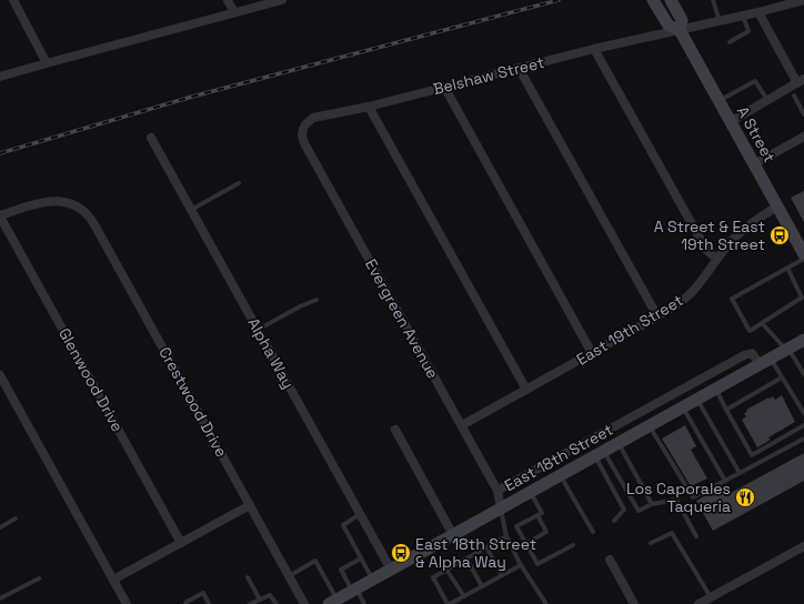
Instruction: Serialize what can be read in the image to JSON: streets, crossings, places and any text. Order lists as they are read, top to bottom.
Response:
{
  "streets": {
    "main road": ["A Street", "East 18th Street"],
    "street": [
      "Belshaw Street",
      "Evergreen Avenue",
      "East 19th Street",
      "Alpha Way",
      "Glenwood Drive",
      "Crestwood Drive"
    ]
  },
  "crossings": [
    ["Belshaw Street", "A Street"],
    ["Belshaw Street", "Evergreen Avenue"],
    ["A Street", "East 19th Street"],
    ["Evergreen Avenue", "East 19th Street"],
    ["Evergreen Avenue", "East 18th Street"],
    ["Alpha Way", "East 18th Street"],
    ["Glenwood Drive", "Crestwood Drive"]
  ],
  "places": {
    "bus stop": ["A Street & East 19th Street", "East 18th Street & Alpha Way"],
    "restaurant": ["Los Caporales Taqueria"]
  }
}
